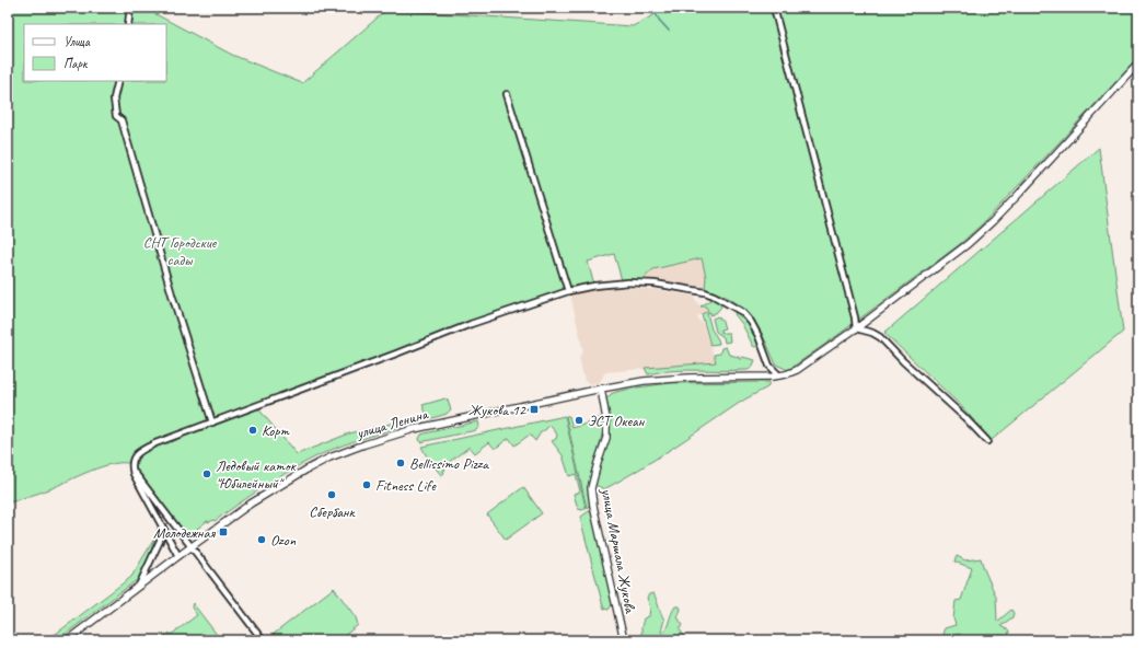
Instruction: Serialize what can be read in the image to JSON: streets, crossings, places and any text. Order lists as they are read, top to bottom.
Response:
{
  "streets": {
    "main road": ["улица Ленина", "улица Маршала Жукова"]
  },
  "crossings": [
    ["улица Ленина", "улица Маршала Жукова"]
  ],
  "parks": ["СНТ Городские сады"],
  "places": {
    "transit": ["Жукова 12", "Молодежная"],
    "other": [
      "ЭСТ Океан",
      "Корт",
      "Bellissimo Pizza",
      "Ледовый каток \"Юбилейный\"",
      "Fitness Life",
      "Сбербанк",
      "Ozon"
    ]
  },
  "legend": ["Улица", "Парк"]
}
